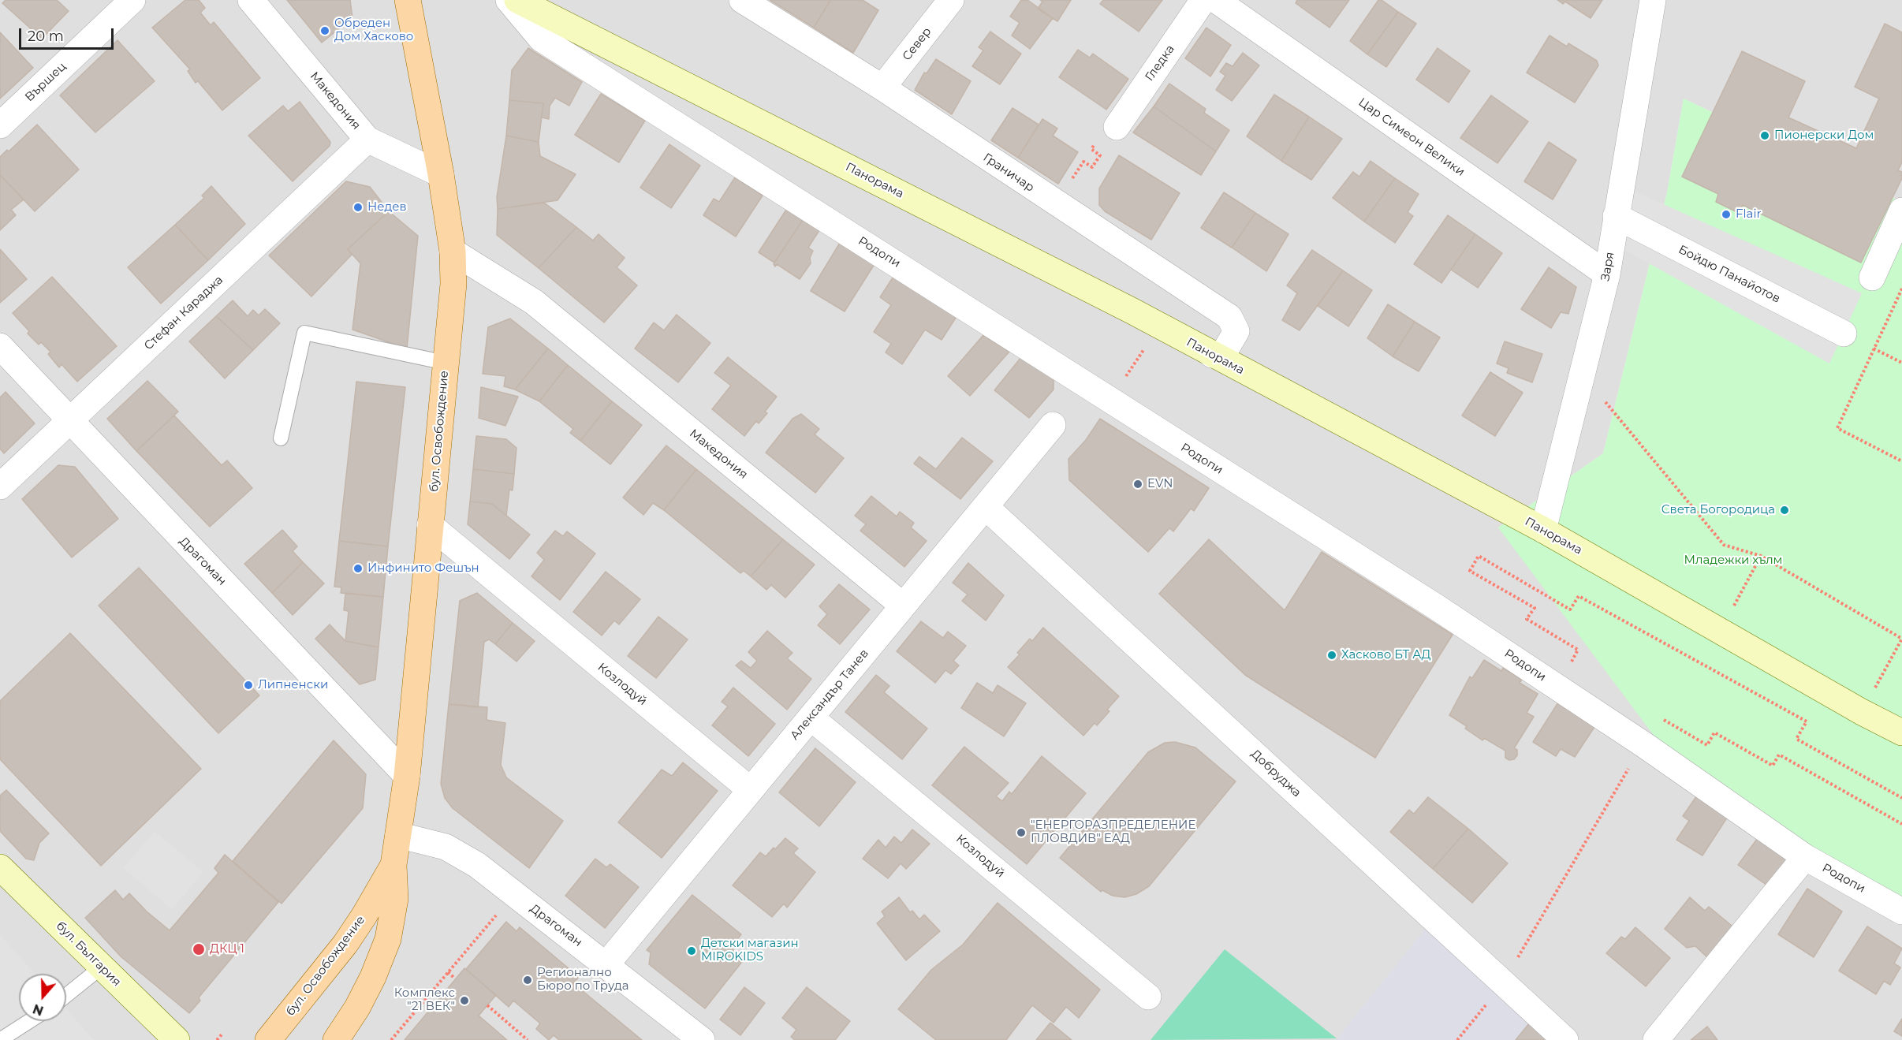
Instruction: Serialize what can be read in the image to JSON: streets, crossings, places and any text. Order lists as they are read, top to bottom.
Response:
{
  "streets": {
    "main road": ["бул. Освобождение"],
    "street": [
      "Север",
      "Гледка",
      "Вършец",
      "Македония",
      "Цар Симеон Велики",
      "Граничар",
      "Панорама",
      "Родопи",
      "Заря",
      "Бойдю Панайотов",
      "Стефан Караджа",
      "Драгоман",
      "Козлодуй",
      "Александър Танев",
      "Добруджа",
      "бул. България"
    ]
  },
  "crossings": [
    ["Север", "Граничар"],
    ["Македония", "Стефан Караджа"],
    ["Македония", "бул. Освобождение"],
    ["Македония", "Александър Танев"],
    ["Цар Симеон Велики", "Заря"],
    ["Граничар", "Панорама"],
    ["Панорама", "Заря"],
    ["Заря", "Бойдю Панайотов"],
    ["Стефан Караджа", "Драгоман"],
    ["бул. Освобождение", "Драгоман"],
    ["бул. Освобождение", "Козлодуй"],
    ["Драгоман", "Александър Танев"],
    ["Козлодуй", "Александър Танев"],
    ["Александър Танев", "Добруджа"]
  ],
  "parks": ["Младежки хълм"],
  "places": [
    "Обреден Дом Хасково",
    "Пионерски Дом",
    "Недев",
    "Flair",
    "EVN",
    "Света Богородица",
    "Инфинито Фешън",
    "Хасково БТ АД",
    "Липненски",
    "\"ЕНЕРГОРАЗПРЕДЕЛЕНИЕ ПЛОВДИВ\" ЕАД",
    "ДКЦ 1",
    "Детски магазин MIROKIDS",
    "Регионално Бюро по Труда",
    "Комплекс \"21 ВЕК\""
  ],
  "scale_bar": "20 m",
  "north": "bottom"
}
